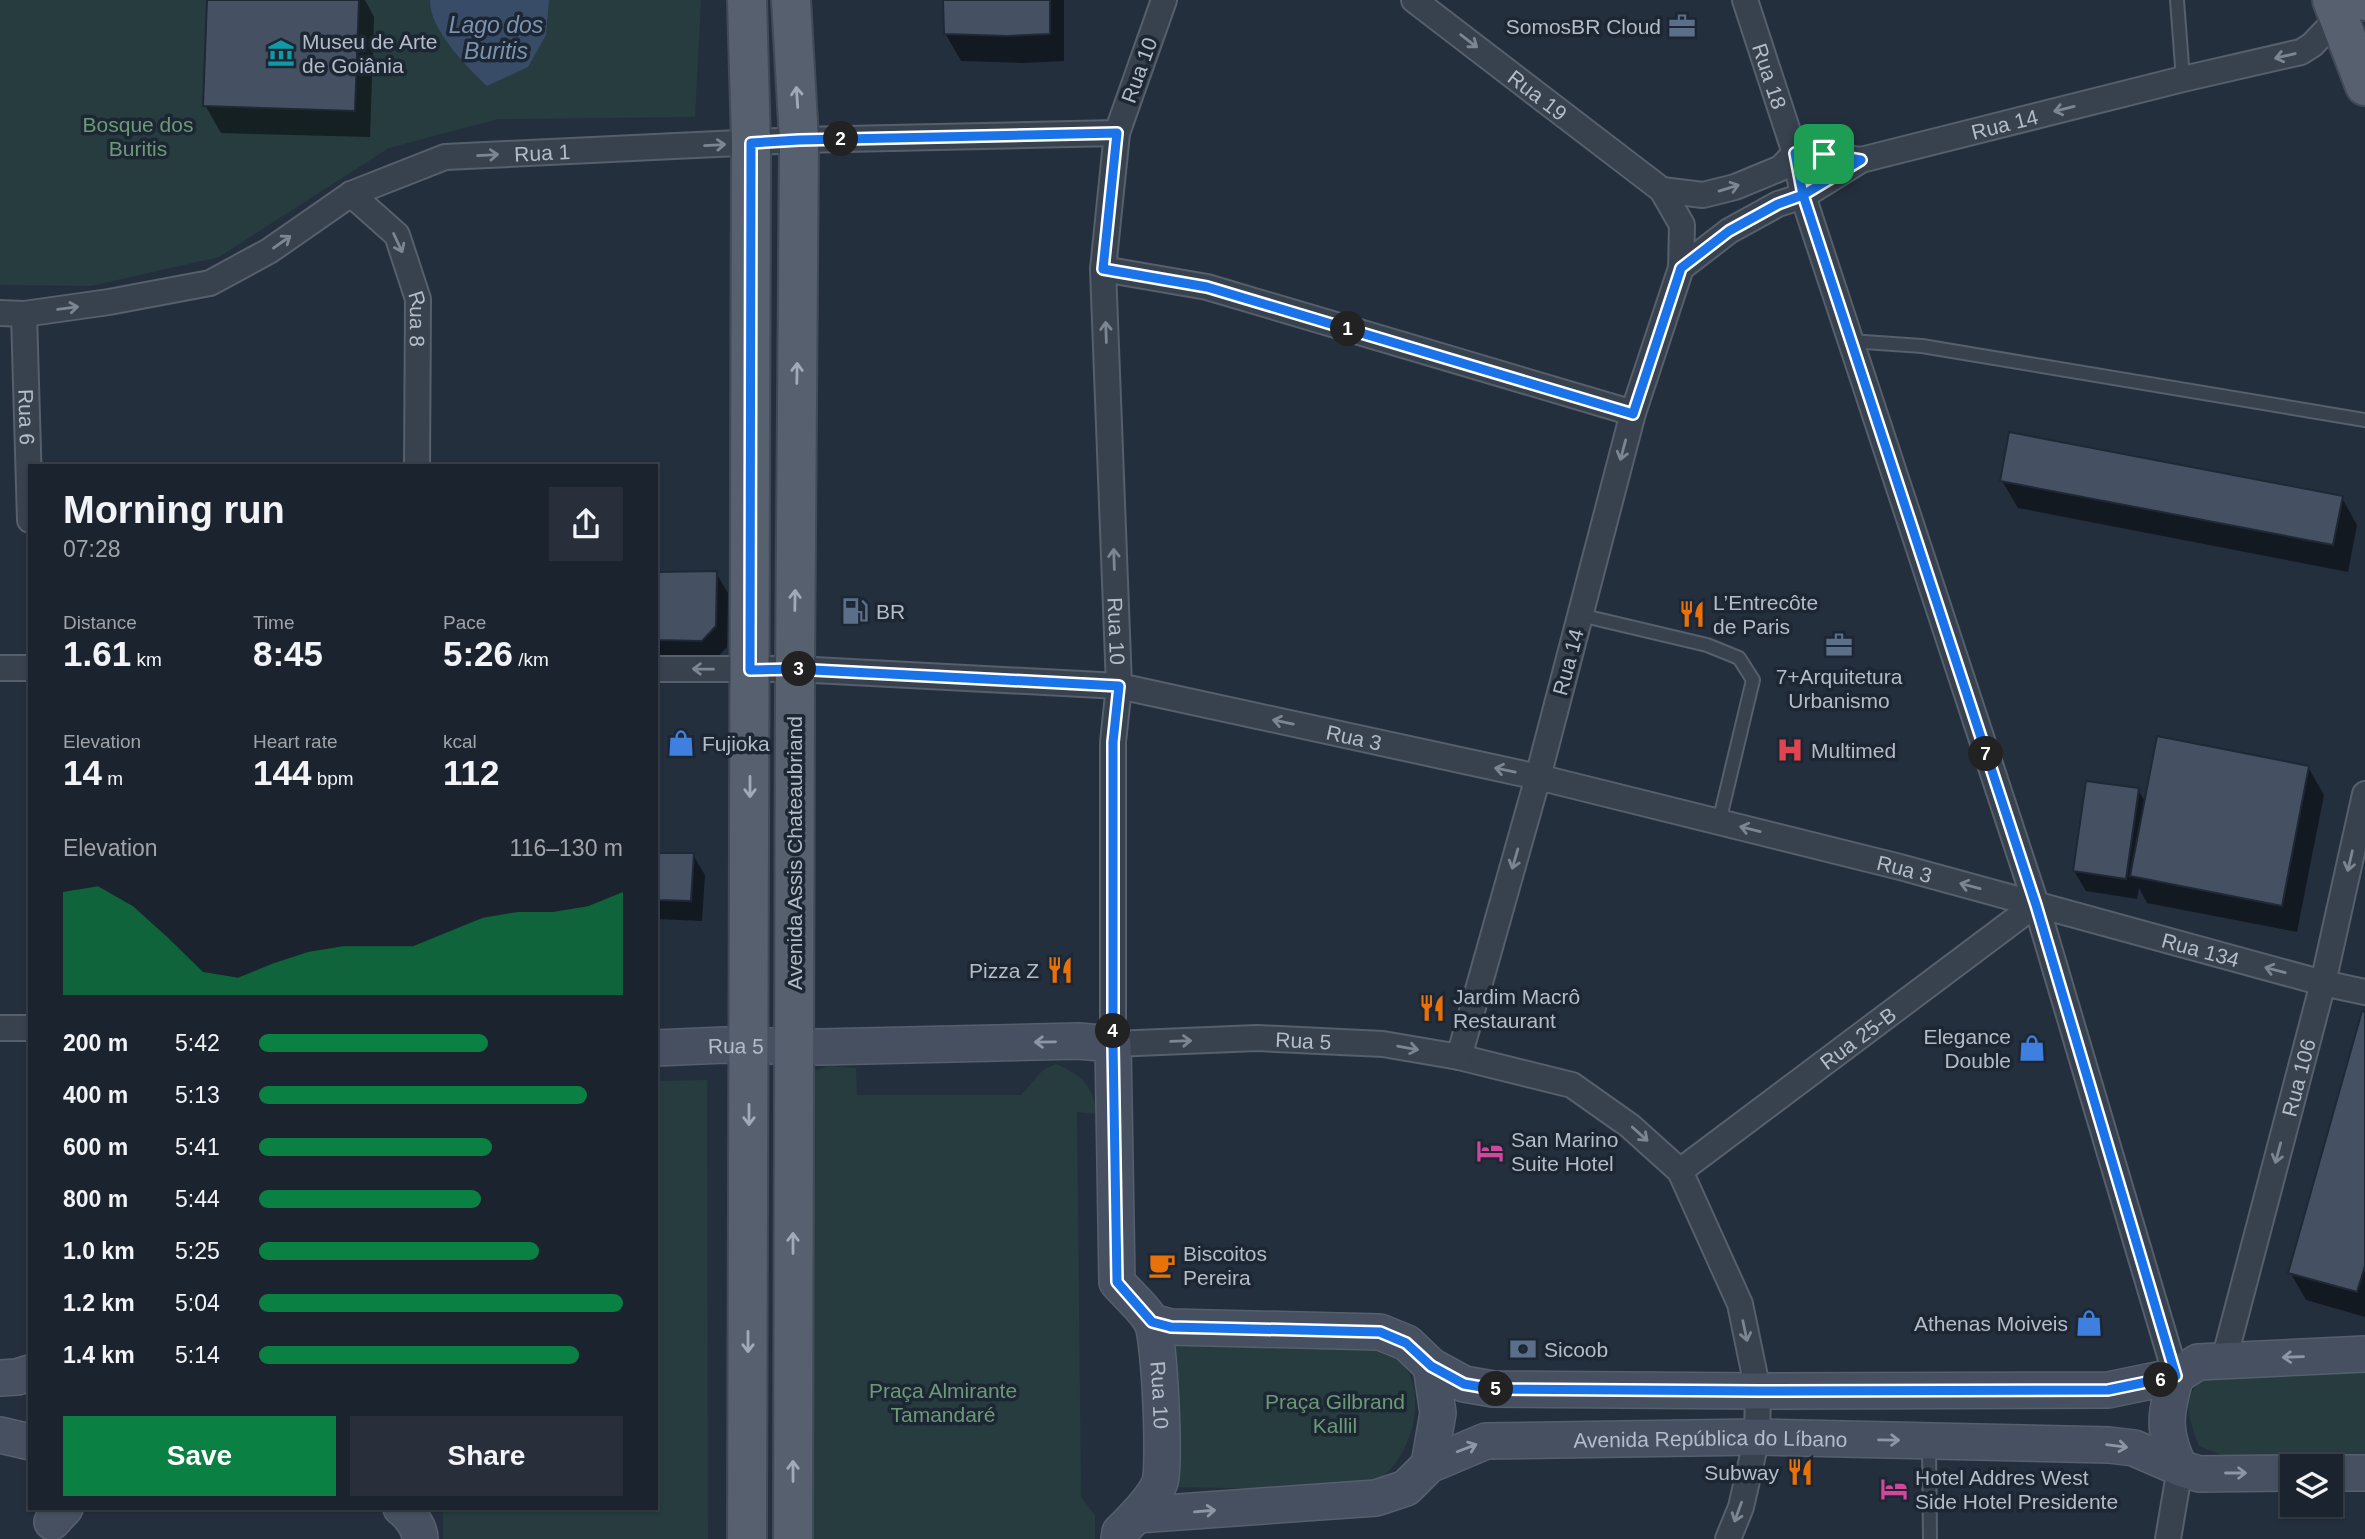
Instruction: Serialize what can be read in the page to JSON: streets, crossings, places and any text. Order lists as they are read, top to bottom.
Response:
{
  "streets": {
    "main road": [
      "Rua 10",
      "Avenida Assis Chateaubriand",
      "Rua 5",
      "Avenida República do Líbano"
    ],
    "street": [
      "Rua 18",
      "Rua 19",
      "Rua 14",
      "Rua 1",
      "Rua 8",
      "Rua 6",
      "Rua 3",
      "Rua 134",
      "Rua 25-B",
      "Rua 106"
    ]
  },
  "crossings": [
    ["Rua 10", "Rua 1"],
    ["Rua 10", "Rua 3"],
    ["Rua 10", "Rua 5"],
    ["Rua 10", "Avenida República do Líbano"],
    ["Rua 18", "Rua 14"],
    ["Rua 18", "Rua 3"],
    ["Rua 18", "Rua 134"],
    ["Rua 18", "Rua 25-B"],
    ["Rua 19", "Rua 14"],
    ["Rua 14", "Rua 3"],
    ["Rua 14", "Rua 5"],
    ["Rua 1", "Rua 8"],
    ["Rua 1", "Rua 6"],
    ["Rua 1", "Avenida Assis Chateaubriand"],
    ["Rua 3", "Avenida Assis Chateaubriand"],
    ["Rua 3", "Rua 134"],
    ["Rua 3", "Rua 25-B"],
    ["Avenida Assis Chateaubriand", "Rua 5"],
    ["Rua 134", "Rua 25-B"],
    ["Rua 134", "Rua 106"],
    ["Rua 25-B", "Rua 5"],
    ["Rua 5", "Avenida República do Líbano"]
  ],
  "one_way": [
    "Rua 19",
    "Rua 14",
    "Rua 1",
    "Rua 8",
    "Rua 3",
    "Rua 134",
    "Rua 106"
  ],
  "water": ["Lago dos Buritis"],
  "parks": ["Bosque dos Buritis", "Praça Almirante Tamandaré", "Praça Gilbrand Kallil"],
  "places": {
    "office": ["SomosBR Cloud", "7+Arquitetura Urbanismo"],
    "museum": ["Museu de Arte de Goiânia"],
    "fuel station": ["BR"],
    "restaurant": [
      "L’Entrecôte de Paris",
      "Pizza Z",
      "Jardim Macrô Restaurant",
      "Subway"
    ],
    "shop": ["Fujioka", "Elegance Double", "Athenas Moiveis"],
    "hospital": ["Multimed"],
    "hotel": ["San Marino Suite Hotel", "Hotel Addres West Side Hotel Presidente"],
    "cafe": ["Biscoitos Pereira"],
    "bank": ["Sicoob"]
  },
  "page": {
    "pins": [
      "2",
      "1",
      "3",
      "7",
      "4",
      "6",
      "5"
    ],
    "heading": ["Morning run", "07:28"],
    "stats": [
      ["Distance", "1.61 km"],
      ["Time", "8:45"],
      ["Pace", "5:26 /km"],
      ["Elevation", "14 m"],
      ["Heart rate", "144 bpm"],
      ["kcal", "112"]
    ],
    "chart": ["Elevation", "116–130 m"],
    "list": [
      {
        "name": "200 m",
        "note": "5:42"
      },
      {
        "name": "400 m",
        "note": "5:13"
      },
      {
        "name": "600 m",
        "note": "5:41"
      },
      {
        "name": "800 m",
        "note": "5:44"
      },
      {
        "name": "1.0 km",
        "note": "5:25"
      },
      {
        "name": "1.2 km",
        "note": "5:04"
      },
      {
        "name": "1.4 km",
        "note": "5:14"
      }
    ],
    "buttons": ["Save", "Share"]
  }
}
